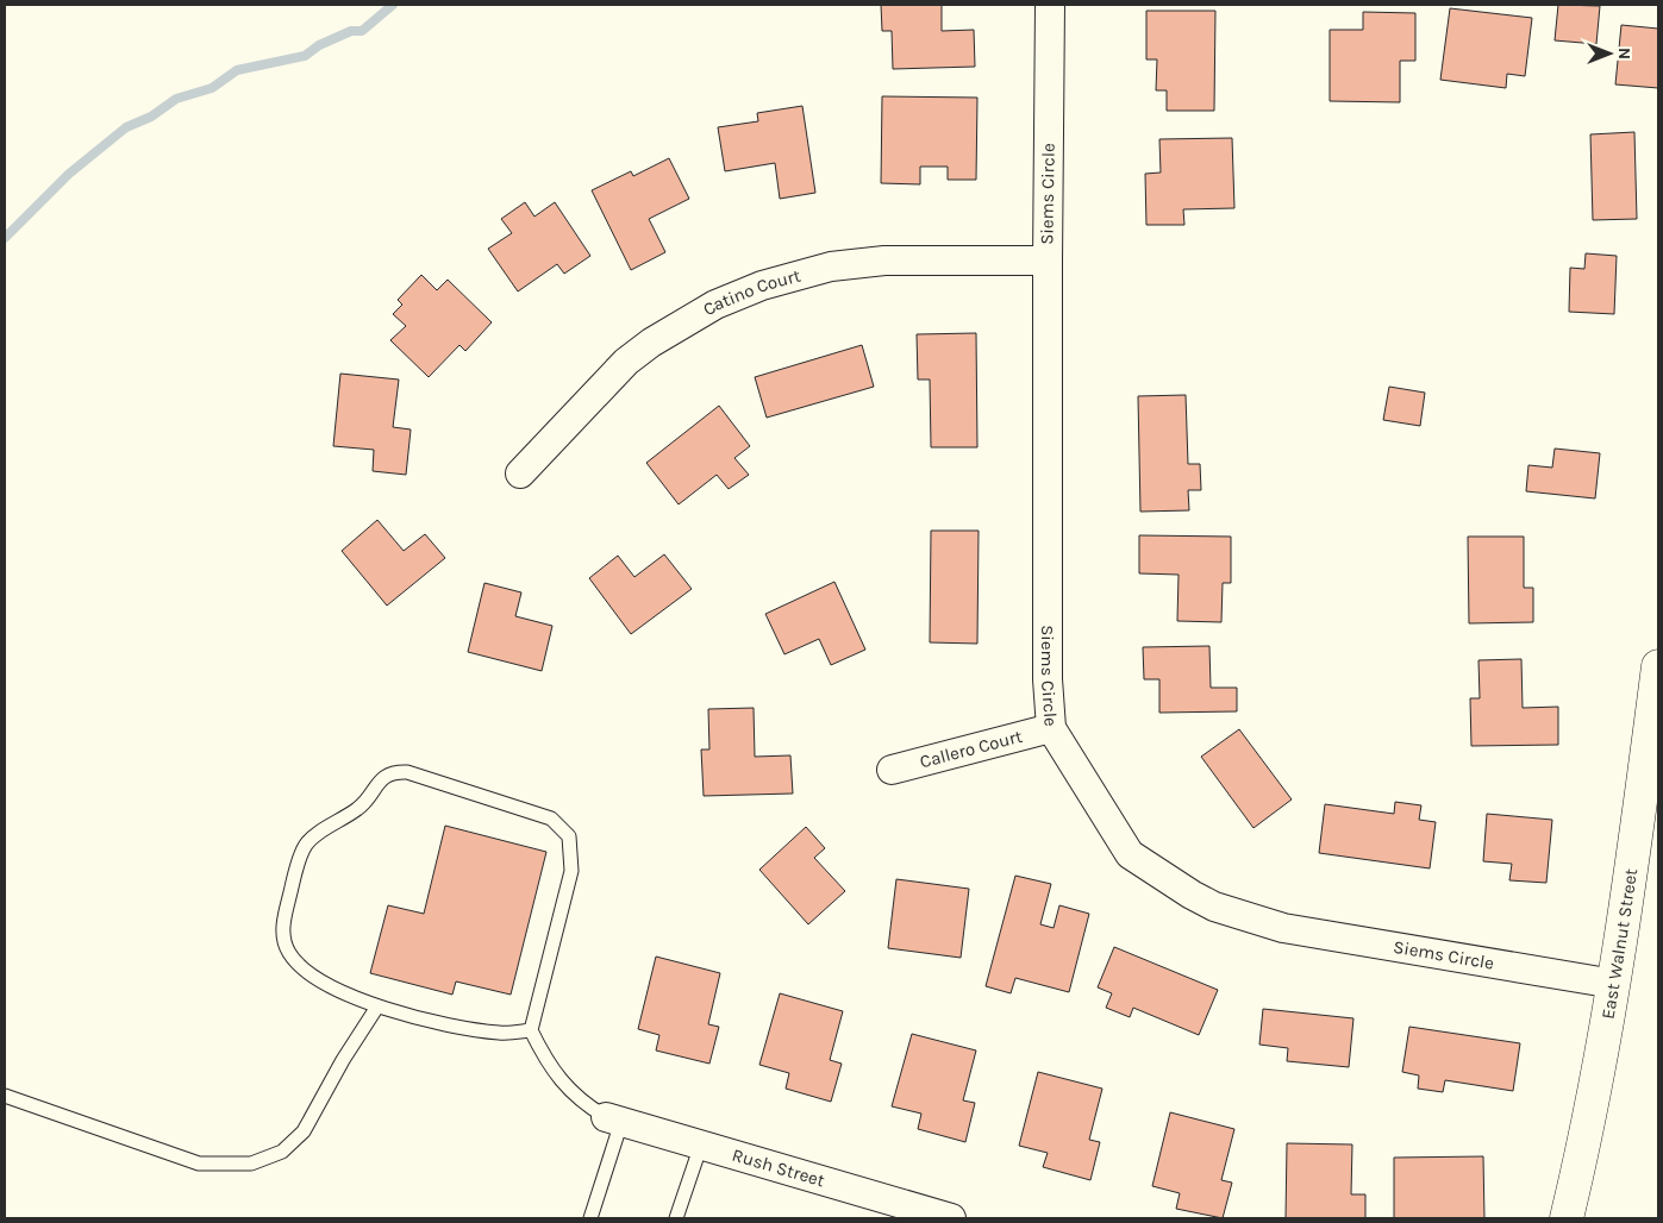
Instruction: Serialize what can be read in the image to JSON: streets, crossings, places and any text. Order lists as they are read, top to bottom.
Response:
{
  "streets": {
    "street": [
      "Siems Circle",
      "Catino Court",
      "Callero Court",
      "East Walnut Street",
      "Rush Street"
    ]
  },
  "crossings": [
    ["Siems Circle", "Catino Court"],
    ["Siems Circle", "Callero Court"],
    ["Siems Circle", "East Walnut Street"]
  ],
  "north": "right"
}
